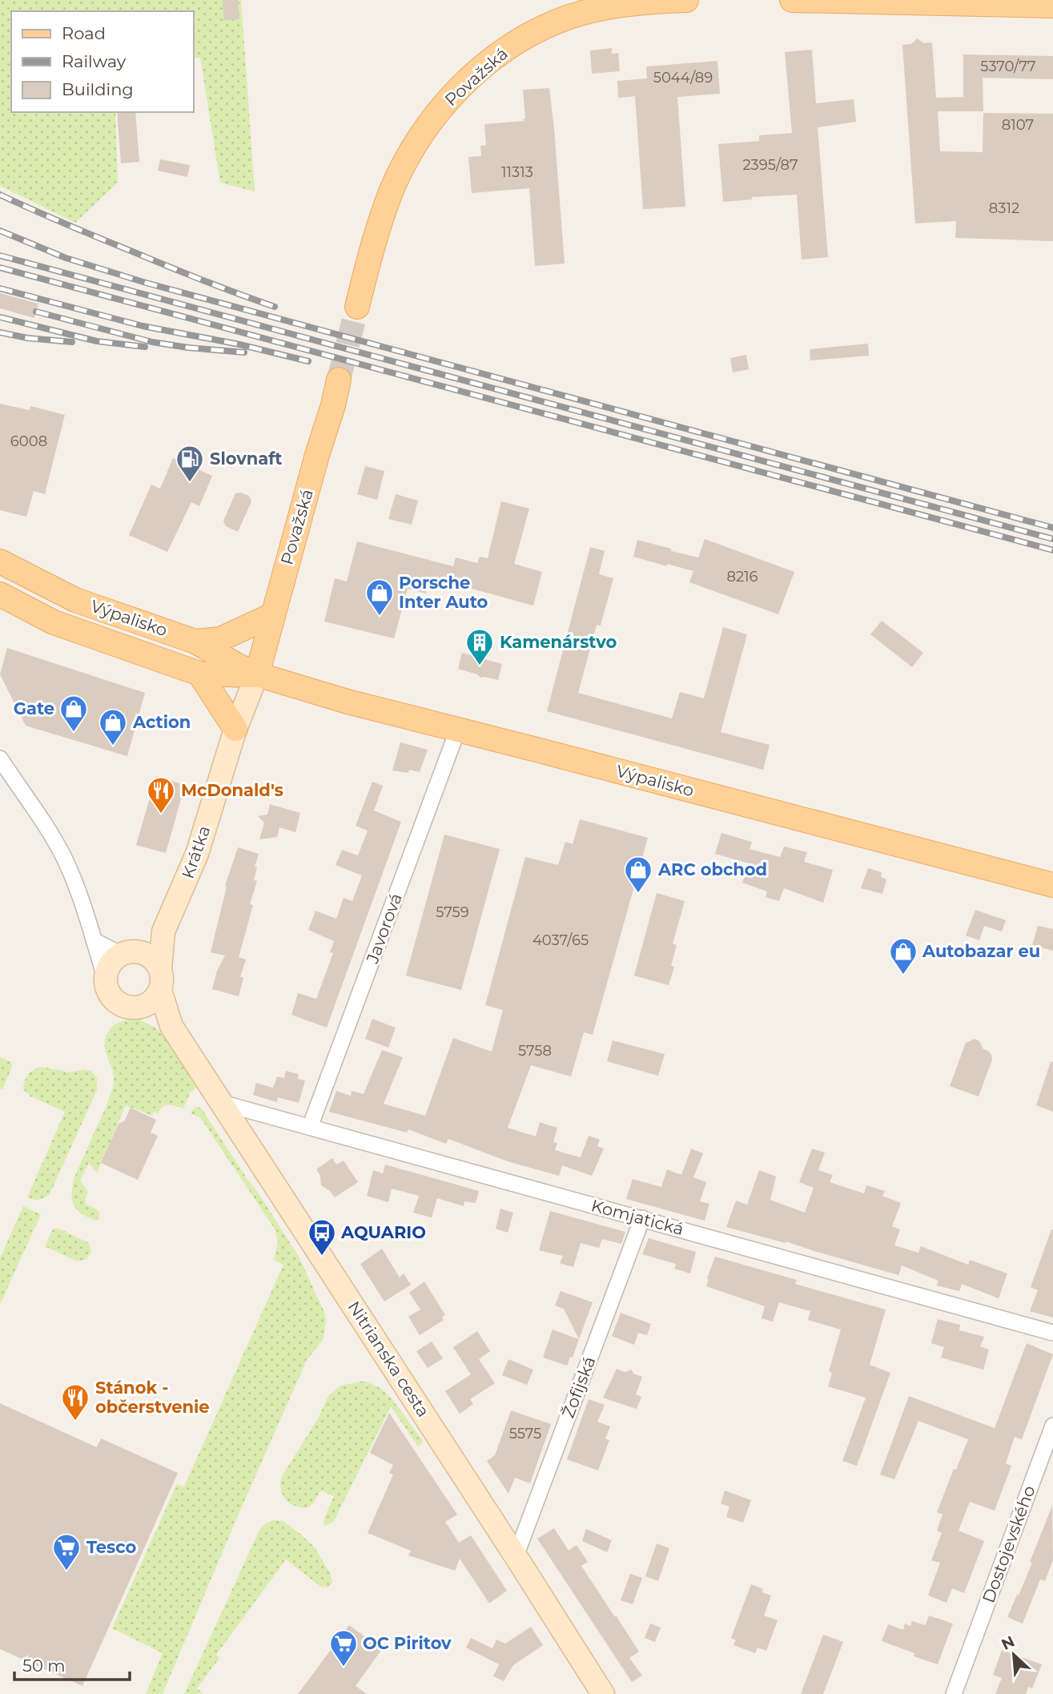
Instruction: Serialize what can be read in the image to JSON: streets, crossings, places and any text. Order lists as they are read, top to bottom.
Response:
{
  "streets": {
    "main road": [
      "Považská",
      "Výpalisko",
      "Krátka",
      "Nitrianska cesta"
    ],
    "street": [
      "Javorová",
      "Komjatická",
      "Žofijská",
      "Dostojevského"
    ]
  },
  "crossings": [
    ["Považská", "Výpalisko"],
    ["Považská", "Krátka"],
    ["Výpalisko", "Krátka"],
    ["Výpalisko", "Javorová"],
    ["Krátka", "Nitrianska cesta"],
    ["Javorová", "Komjatická"],
    ["Komjatická", "Nitrianska cesta"],
    ["Komjatická", "Žofijská"],
    ["Nitrianska cesta", "Žofijská"]
  ],
  "places": {
    "fuel station": ["Slovnaft"],
    "shop": [
      "Porsche Inter Auto",
      "Gate",
      "Action",
      "ARC obchod",
      "Autobazar eu"
    ],
    "building": ["Kamenárstvo"],
    "restaurant": ["McDonald's", "Stánok - občerstvenie"],
    "bus stop": ["AQUARIO"],
    "supermarket": ["Tesco", "OC Piritov"]
  },
  "house_numbers": [
    "5370/77",
    "5044/89",
    "8107",
    "2395/87",
    "11313",
    "8312",
    "6008",
    "8216",
    "5759",
    "4037/65",
    "5758",
    "5575"
  ],
  "legend": ["Road", "Railway", "Building"],
  "scale_bar": "50 m",
  "north": "top left"
}
